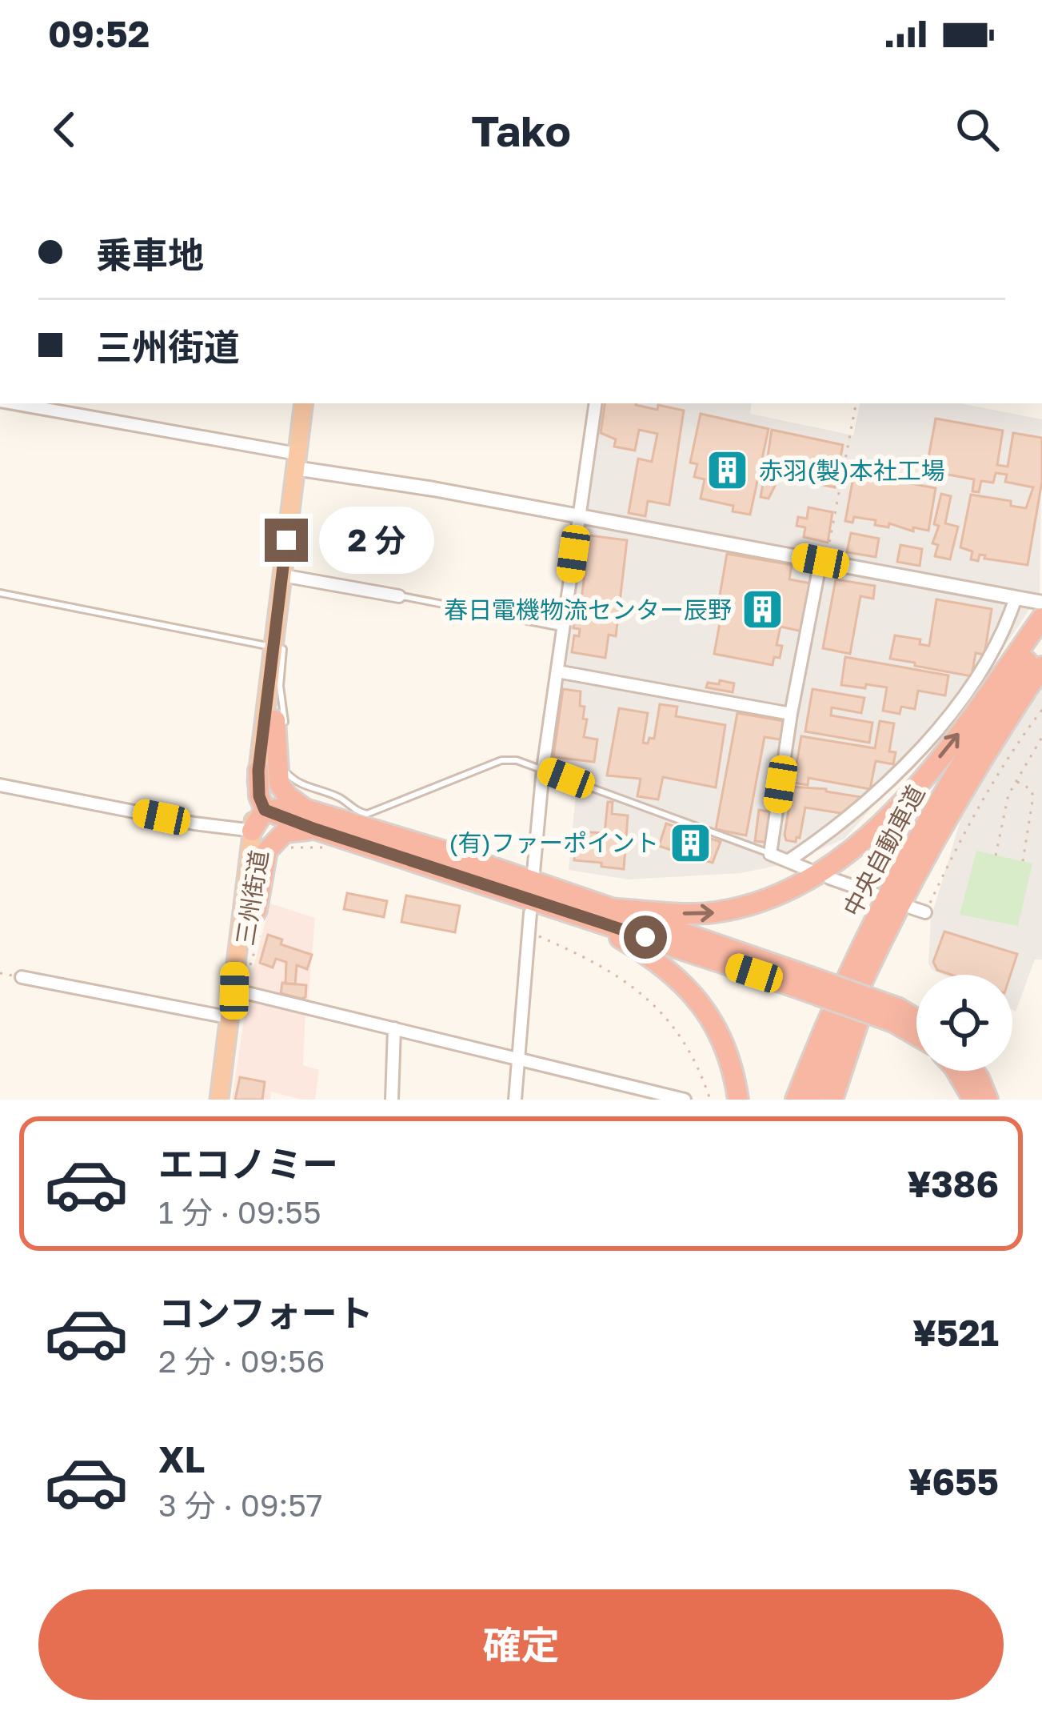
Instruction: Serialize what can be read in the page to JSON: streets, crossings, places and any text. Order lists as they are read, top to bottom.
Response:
{
  "streets": {
    "highway": ["中央自動車道", "三州街道"]
  },
  "places": {
    "building": ["赤羽(製)本社工場", "春日電機物流センター辰野", "(有)ファーポイント"]
  },
  "page": {
    "status": "09:52",
    "header": "Tako",
    "banner": ["乗車地", "三州街道"],
    "bubble": "2 分",
    "list": [
      {
        "name": "エコノミー",
        "note": "1 分 · 09:55",
        "value": "¥386"
      },
      {
        "name": "コンフォート",
        "note": "2 分 · 09:56",
        "value": "¥521"
      },
      {
        "name": "XL",
        "note": "3 分 · 09:57",
        "value": "¥655"
      }
    ],
    "buttons": "確定"
  }
}
